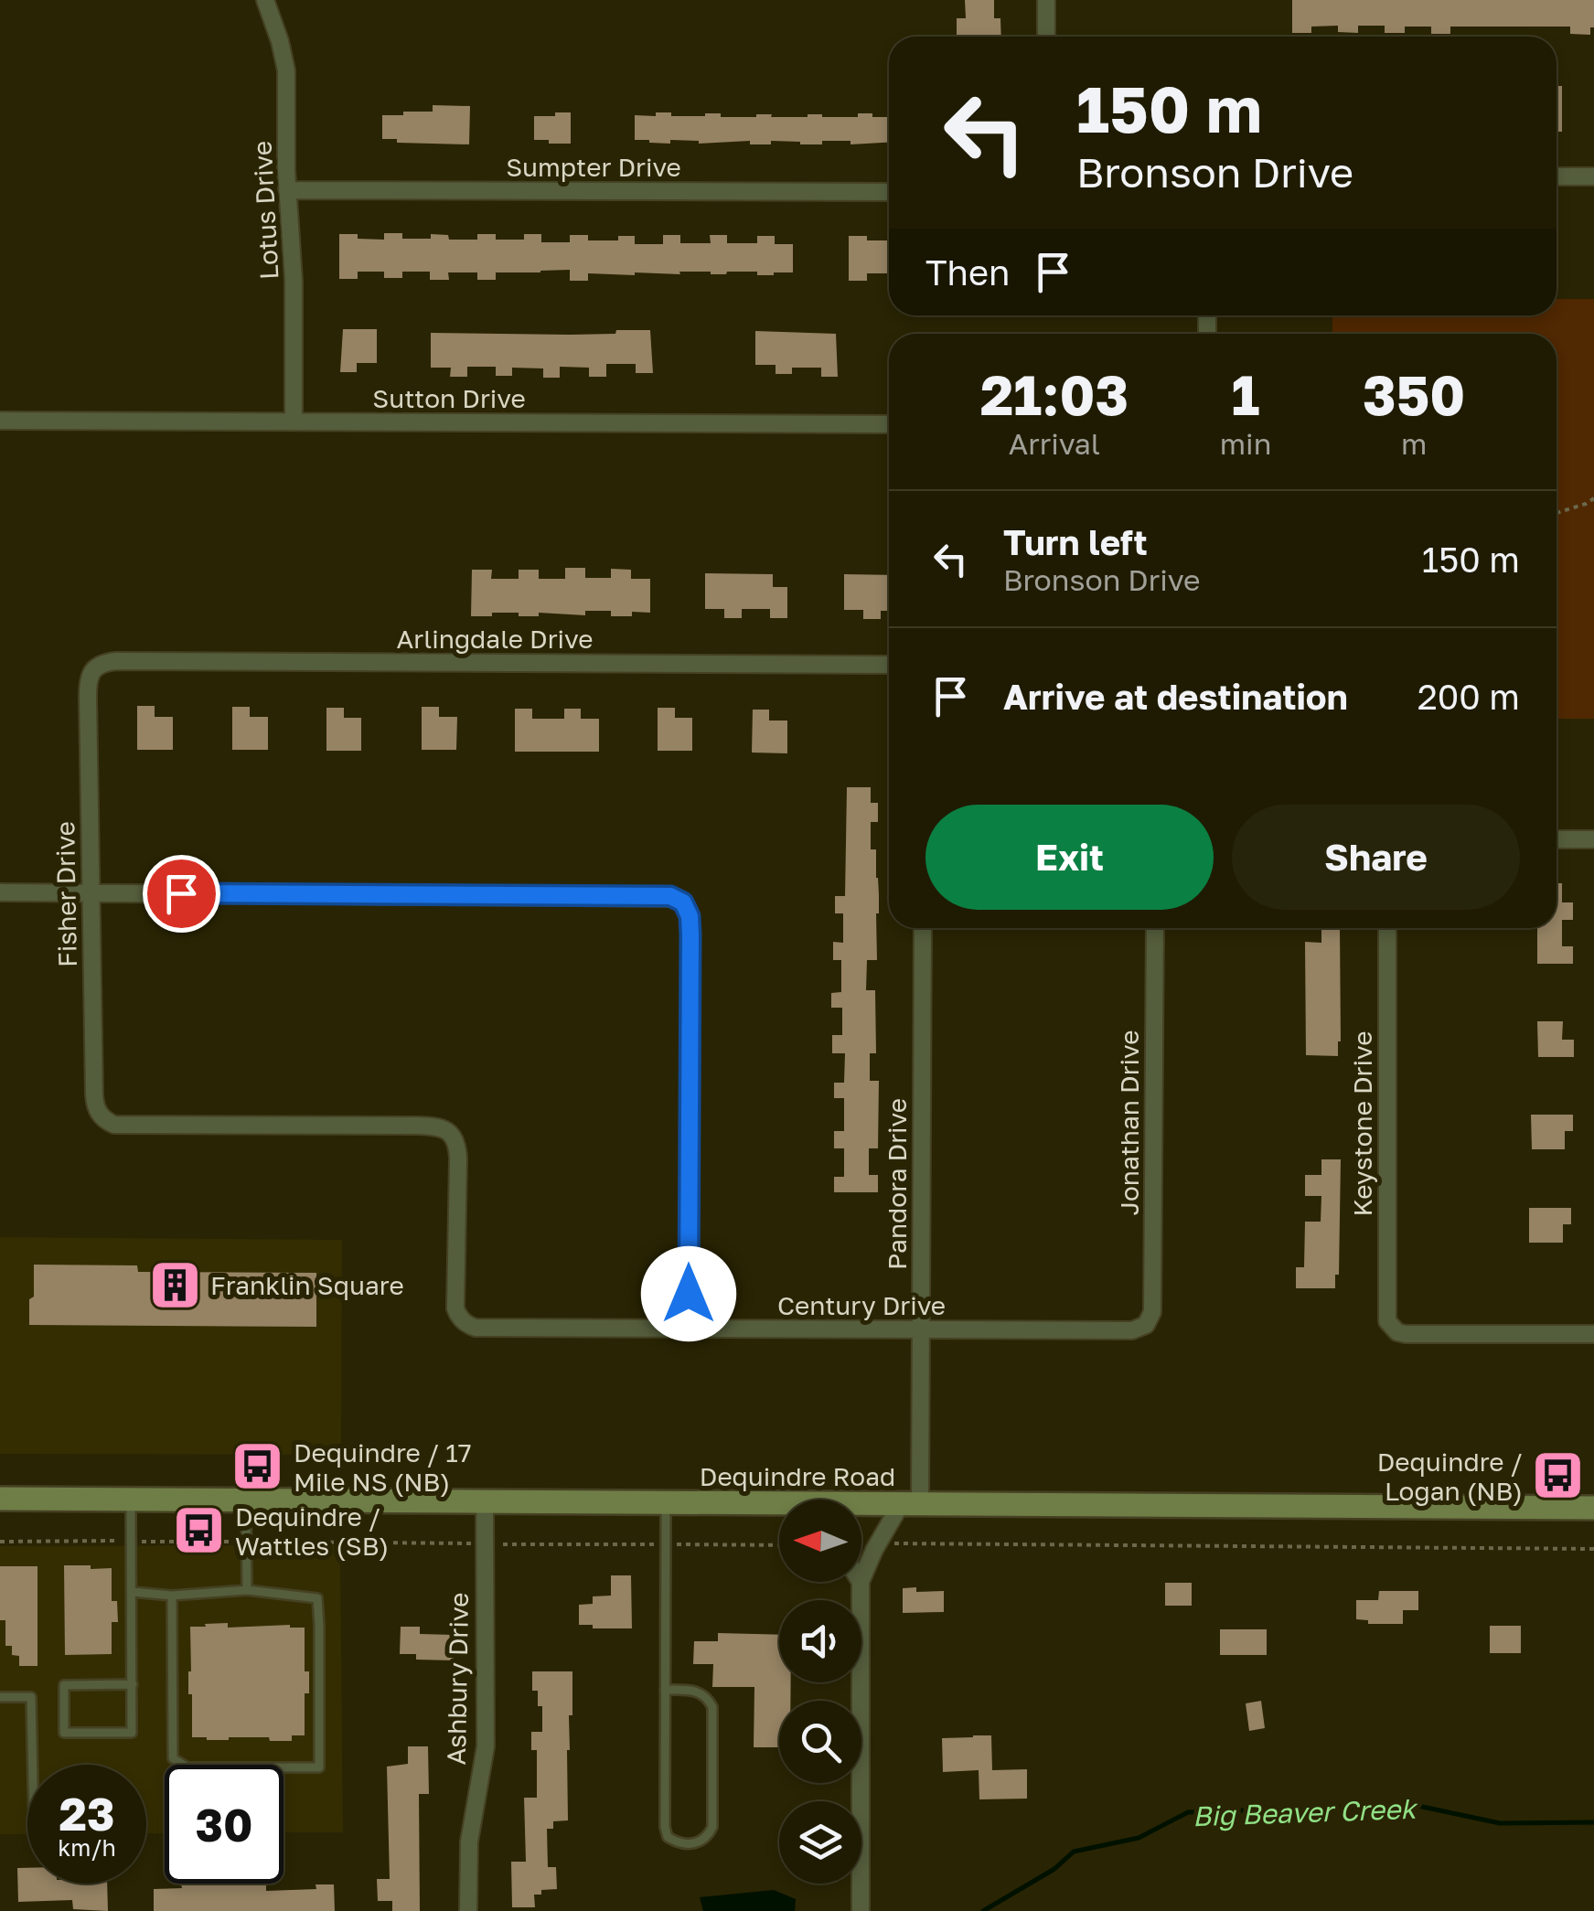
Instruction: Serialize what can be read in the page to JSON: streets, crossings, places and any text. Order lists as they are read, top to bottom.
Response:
{
  "streets": {
    "main road": ["Dequindre Road"],
    "street": [
      "Sumpter Drive",
      "Lotus Drive",
      "Sutton Drive",
      "Arlingdale Drive",
      "Fisher Drive",
      "Jonathan Drive",
      "Keystone Drive",
      "Pandora Drive",
      "Century Drive",
      "Ashbury Drive"
    ]
  },
  "crossings": [
    ["Sumpter Drive", "Lotus Drive"],
    ["Lotus Drive", "Sutton Drive"],
    ["Arlingdale Drive", "Fisher Drive"],
    ["Fisher Drive", "Century Drive"],
    ["Jonathan Drive", "Century Drive"],
    ["Pandora Drive", "Century Drive"],
    ["Pandora Drive", "Dequindre Road"],
    ["Dequindre Road", "Ashbury Drive"]
  ],
  "water": ["Big Beaver Creek"],
  "places": {
    "building": ["Franklin Square"],
    "bus stop": ["Dequindre / 17 Mile NS (NB)", "Dequindre / Logan (NB)", "Dequindre / Wattles (SB)"]
  },
  "north": "left",
  "page": {
    "turn": ["150 m", "Bronson Drive"],
    "then": "Then",
    "eta": [
      "21:03",
      "Arrival",
      "1",
      "min",
      "350",
      "m"
    ],
    "list": [
      {
        "name": "Turn left",
        "note": "Bronson Drive",
        "value": "150 m"
      },
      {
        "name": "Arrive at destination",
        "value": "200 m"
      }
    ],
    "buttons": ["Exit", "Share"],
    "speed": "23 km/h",
    "limit": "30"
  }
}
